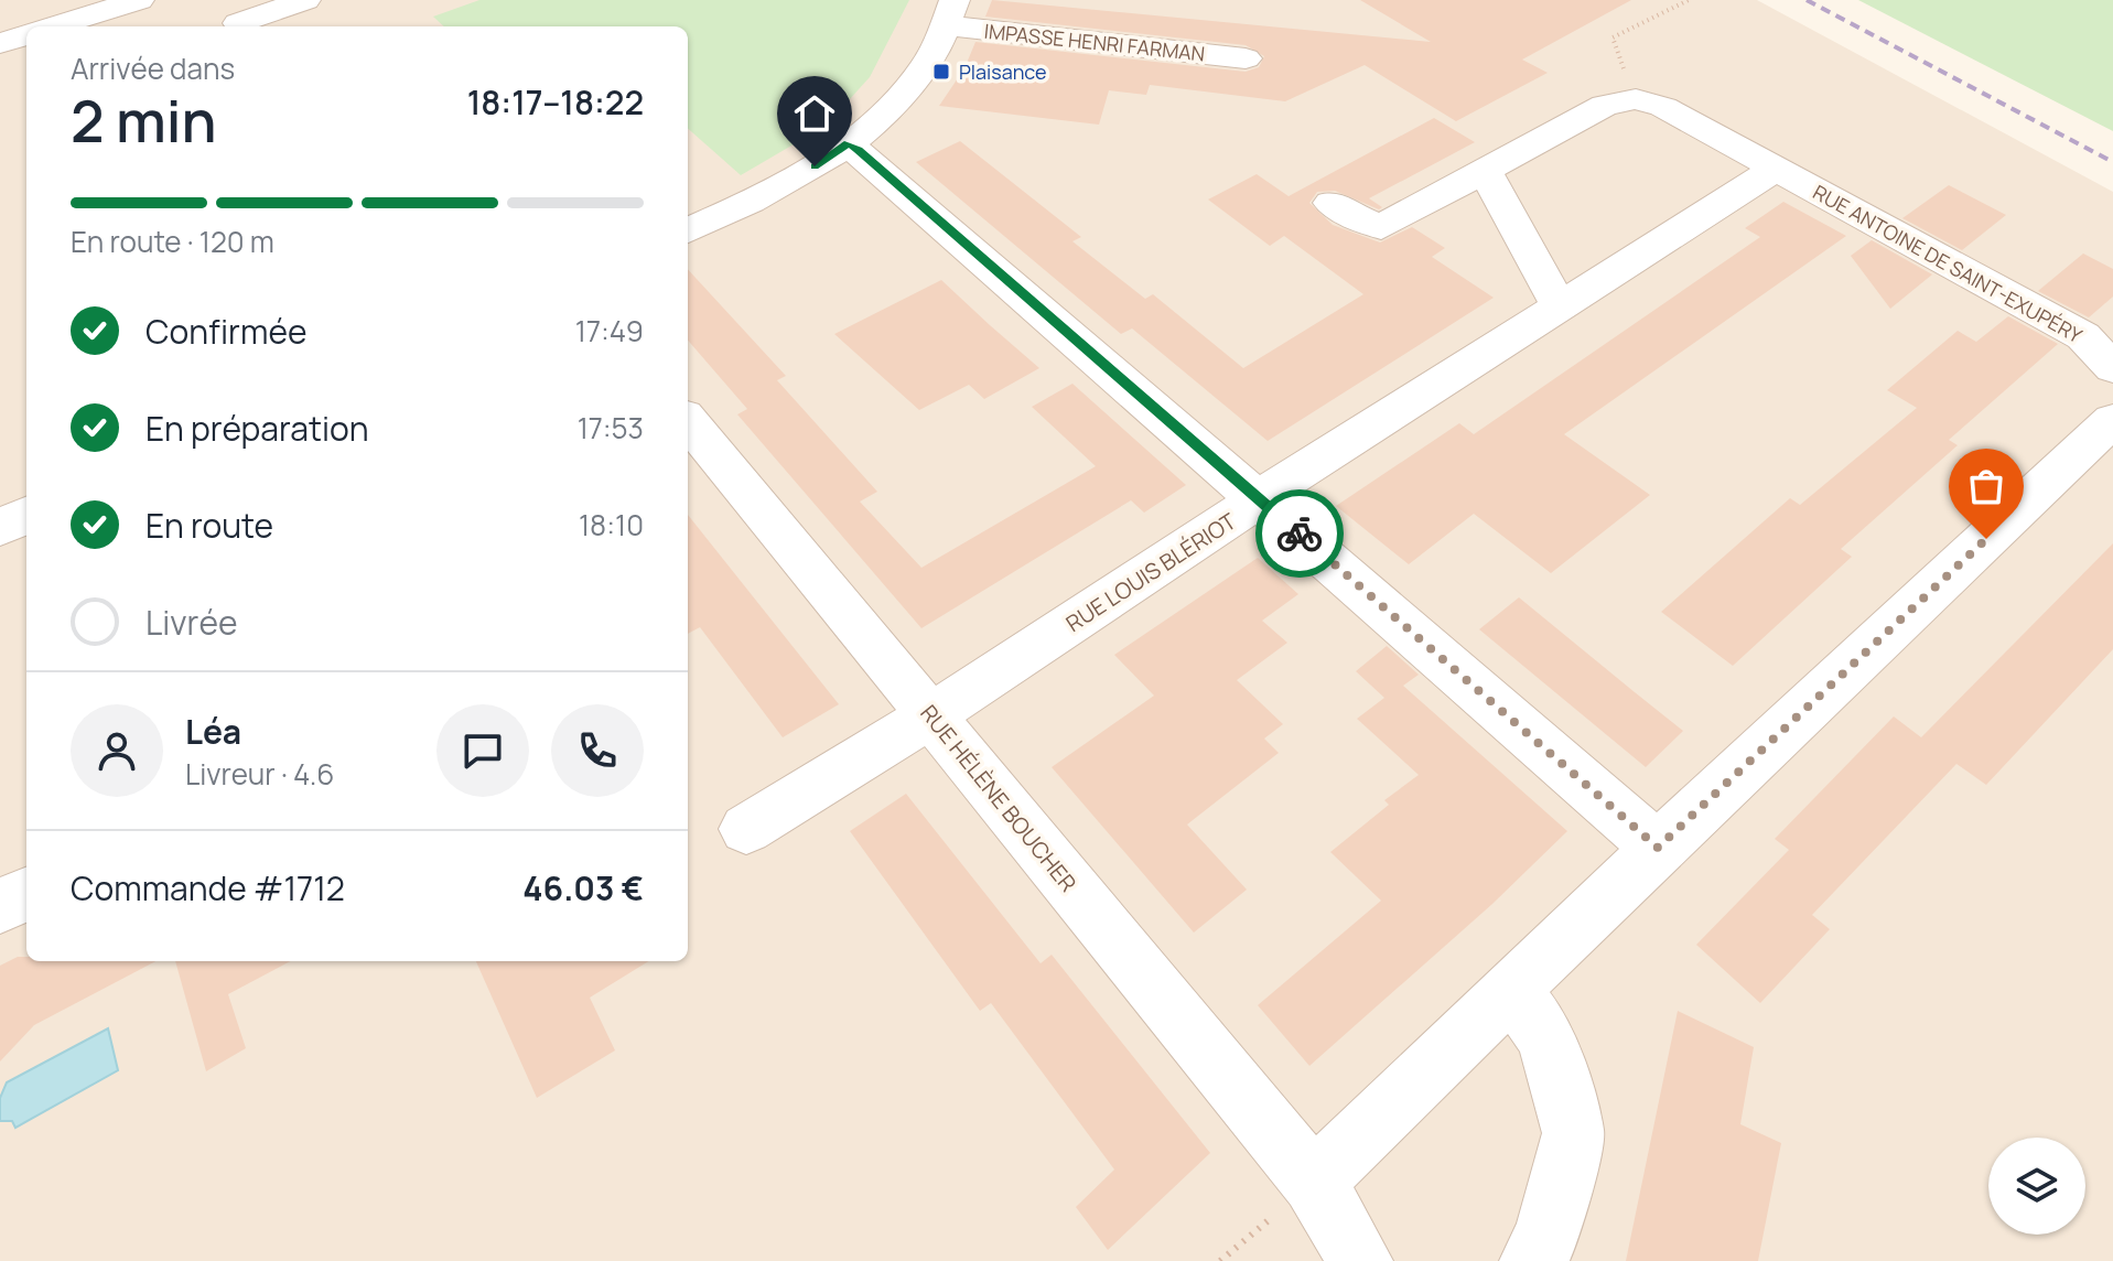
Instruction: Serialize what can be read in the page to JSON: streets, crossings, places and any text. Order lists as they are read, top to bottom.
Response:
{
  "streets": {
    "street": [
      "IMPASSE HENRI FARMAN",
      "RUE ANTOINE DE SAINT-EXUPÉRY",
      "RUE LOUIS BLÉRIOT",
      "RUE HÉLÈNE BOUCHER"
    ]
  },
  "crossings": [
    ["RUE ANTOINE DE SAINT-EXUPÉRY", "RUE LOUIS BLÉRIOT"],
    ["RUE LOUIS BLÉRIOT", "RUE HÉLÈNE BOUCHER"]
  ],
  "places": {
    "transit": ["Plaisance"]
  },
  "page": {
    "heading": ["2 min", "Arrivée dans", "18:17–18:22"],
    "panel": [
      "Léa",
      "Livreur · 4.6",
      "Commande #1712",
      "46.03 €"
    ],
    "bar": "En route · 120 m",
    "list": [
      ["Confirmée", "17:49"],
      ["En préparation", "17:53"],
      ["En route", "18:10"],
      "Livrée"
    ]
  }
}
